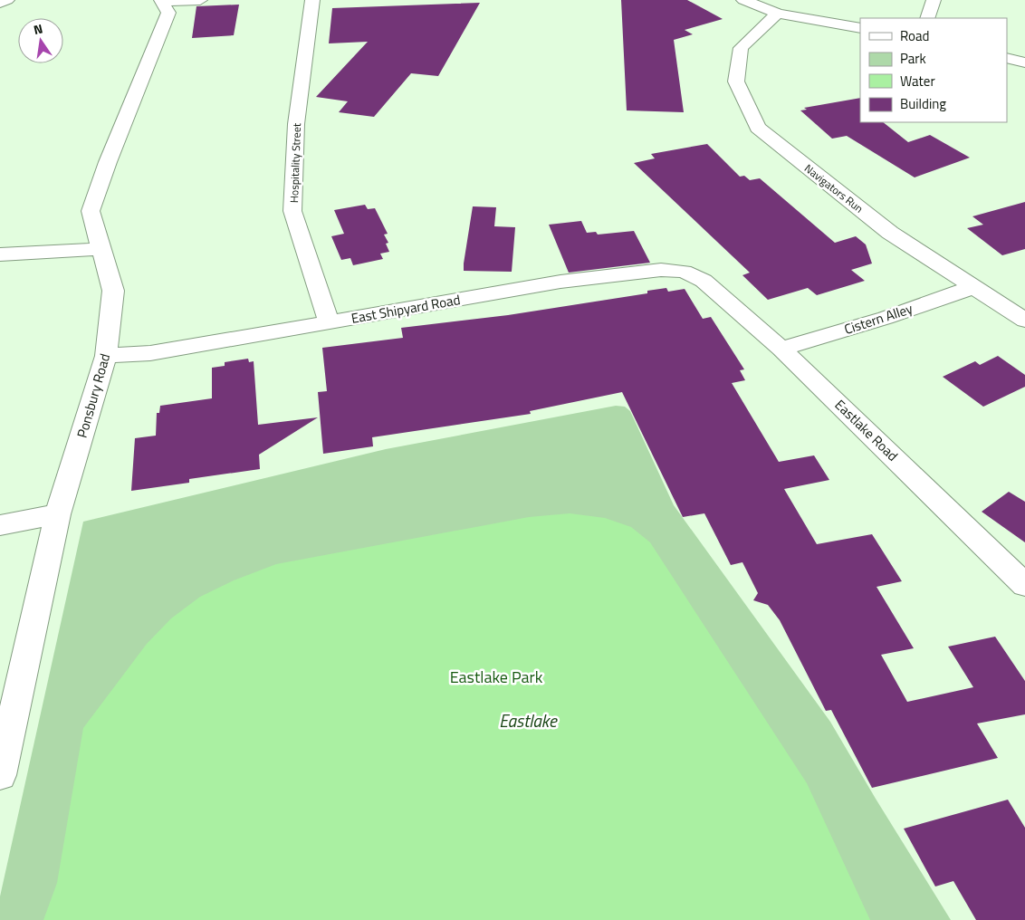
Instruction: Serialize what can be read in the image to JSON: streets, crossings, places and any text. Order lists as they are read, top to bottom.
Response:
{
  "streets": {
    "street": [
      "Hospitality Street",
      "Navigators Run",
      "East Shipyard Road",
      "Cistern Alley",
      "Ponsbury Road",
      "Eastlake Road"
    ]
  },
  "crossings": [
    ["Hospitality Street", "East Shipyard Road"],
    ["Navigators Run", "Cistern Alley"],
    ["East Shipyard Road", "Ponsbury Road"],
    ["East Shipyard Road", "Eastlake Road"],
    ["Cistern Alley", "Eastlake Road"]
  ],
  "water": ["Eastlake"],
  "parks": ["Eastlake Park"],
  "legend": [
    "Road",
    "Park",
    "Water",
    "Building"
  ],
  "north": "top"
}
